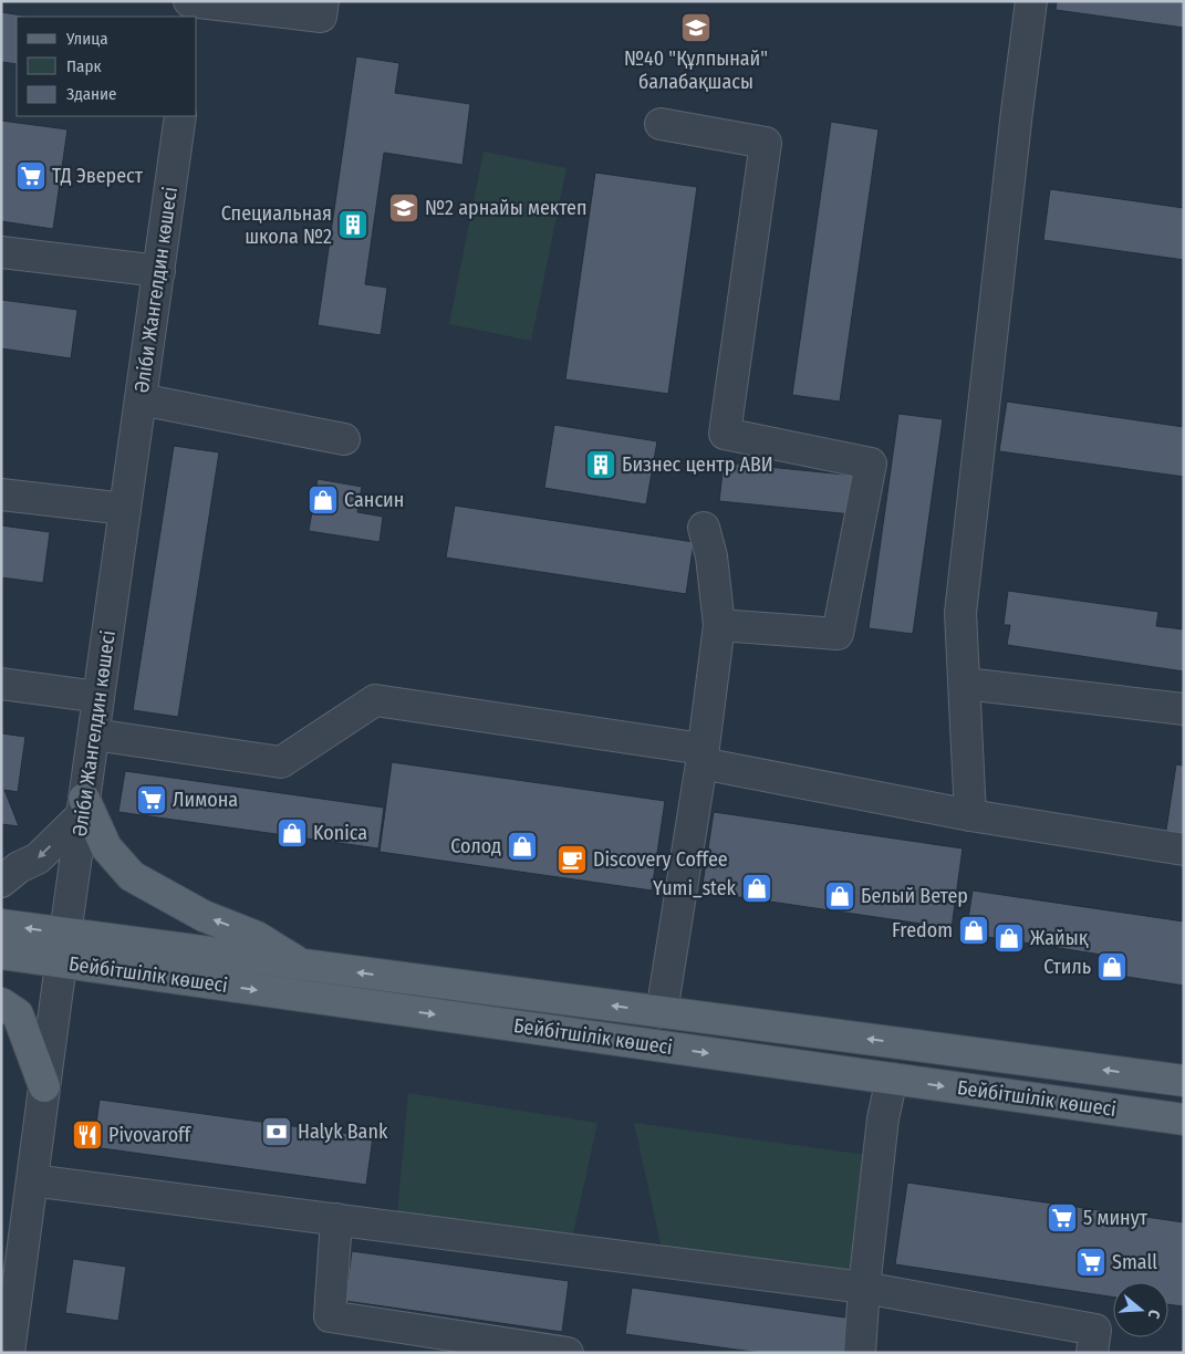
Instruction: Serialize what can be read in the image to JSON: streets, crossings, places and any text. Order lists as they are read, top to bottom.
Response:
{
  "streets": {
    "main road": ["Бейбітшілік көшесі"],
    "street": ["Әліби Жангелдин көшесі"]
  },
  "crossings": [
    ["Әліби Жангелдин көшесі", "Бейбітшілік көшесі"]
  ],
  "places": {
    "school or university": ["№40 \"Құлпынай\" балабақшасы", "№2 арнайы мектеп"],
    "supermarket": [
      "ТД Эверест",
      "Лимона",
      "5 минут",
      "Small"
    ],
    "building": ["Специальная школа №2", "Бизнес центр АВИ"],
    "shop": [
      "Сансин",
      "Konica",
      "Солод",
      "Yumi_stek",
      "Белый Ветер",
      "Fredom",
      "Жайық",
      "Стиль"
    ],
    "cafe": ["Discovery Coffee"],
    "bank": ["Halyk Bank"],
    "restaurant": ["Pivovaroff"]
  },
  "legend": ["Улица", "Парк", "Здание"],
  "north": "right"
}
